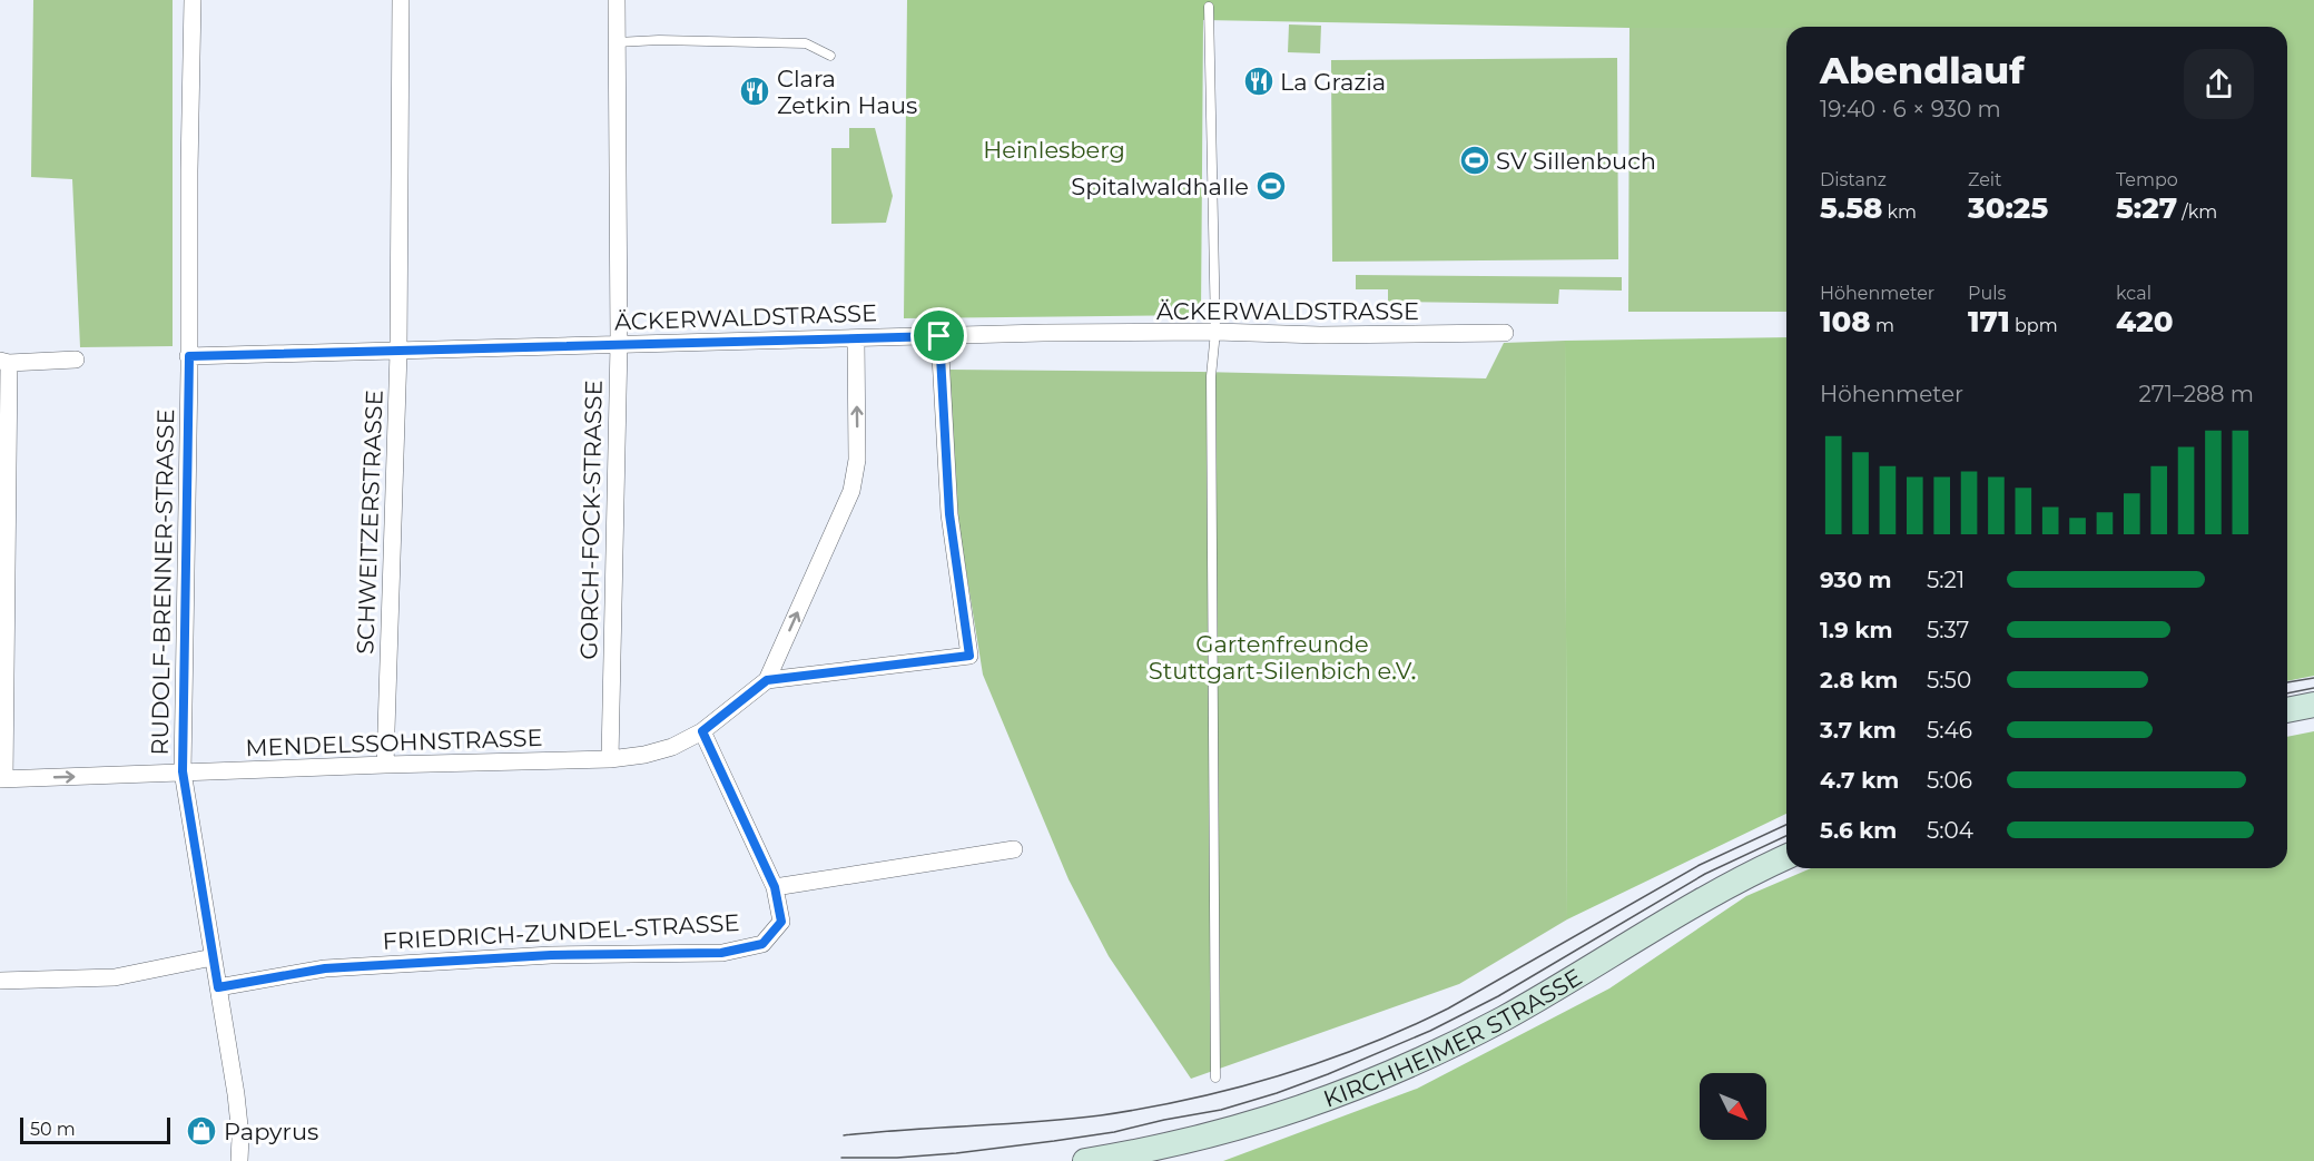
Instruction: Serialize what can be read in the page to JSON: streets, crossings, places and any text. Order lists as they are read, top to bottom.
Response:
{
  "streets": {
    "main road": ["KIRCHHEIMER STRASSE"],
    "street": [
      "ÄCKERWALDSTRASSE",
      "GORCH-FOCK-STRASSE",
      "SCHWEITZERSTRASSE",
      "RUDOLF-BRENNER-STRASSE",
      "MENDELSSOHNSTRASSE",
      "FRIEDRICH-ZUNDEL-STRASSE"
    ]
  },
  "crossings": [
    ["ÄCKERWALDSTRASSE", "GORCH-FOCK-STRASSE"],
    ["ÄCKERWALDSTRASSE", "SCHWEITZERSTRASSE"],
    ["ÄCKERWALDSTRASSE", "RUDOLF-BRENNER-STRASSE"],
    ["ÄCKERWALDSTRASSE", "MENDELSSOHNSTRASSE"],
    ["GORCH-FOCK-STRASSE", "MENDELSSOHNSTRASSE"],
    ["SCHWEITZERSTRASSE", "MENDELSSOHNSTRASSE"],
    ["RUDOLF-BRENNER-STRASSE", "MENDELSSOHNSTRASSE"],
    ["RUDOLF-BRENNER-STRASSE", "FRIEDRICH-ZUNDEL-STRASSE"],
    ["MENDELSSOHNSTRASSE", "FRIEDRICH-ZUNDEL-STRASSE"]
  ],
  "one_way": ["MENDELSSOHNSTRASSE"],
  "parks": ["Heinlesberg", "Gartenfreunde Stuttgart-Silenbich e.V."],
  "places": {
    "restaurant": ["La Grazia", "Clara Zetkin Haus"],
    "sports": ["SV Sillenbuch", "Spitalwaldhalle"],
    "shop": ["Papyrus"]
  },
  "scale_bar": "50 m",
  "north": "bottom right",
  "page": {
    "heading": ["Abendlauf", "19:40 · 6 × 930 m"],
    "stats": [
      ["Distanz", "5.58 km"],
      ["Zeit", "30:25"],
      ["Tempo", "5:27 /km"],
      ["Höhenmeter", "108 m"],
      ["Puls", "171 bpm"],
      ["kcal", "420"]
    ],
    "chart": ["Höhenmeter", "271–288 m"],
    "list": [
      {
        "name": "930 m",
        "note": "5:21"
      },
      {
        "name": "1.9 km",
        "note": "5:37"
      },
      {
        "name": "2.8 km",
        "note": "5:50"
      },
      {
        "name": "3.7 km",
        "note": "5:46"
      },
      {
        "name": "4.7 km",
        "note": "5:06"
      },
      {
        "name": "5.6 km",
        "note": "5:04"
      }
    ],
    "scale": "50 m"
  }
}
